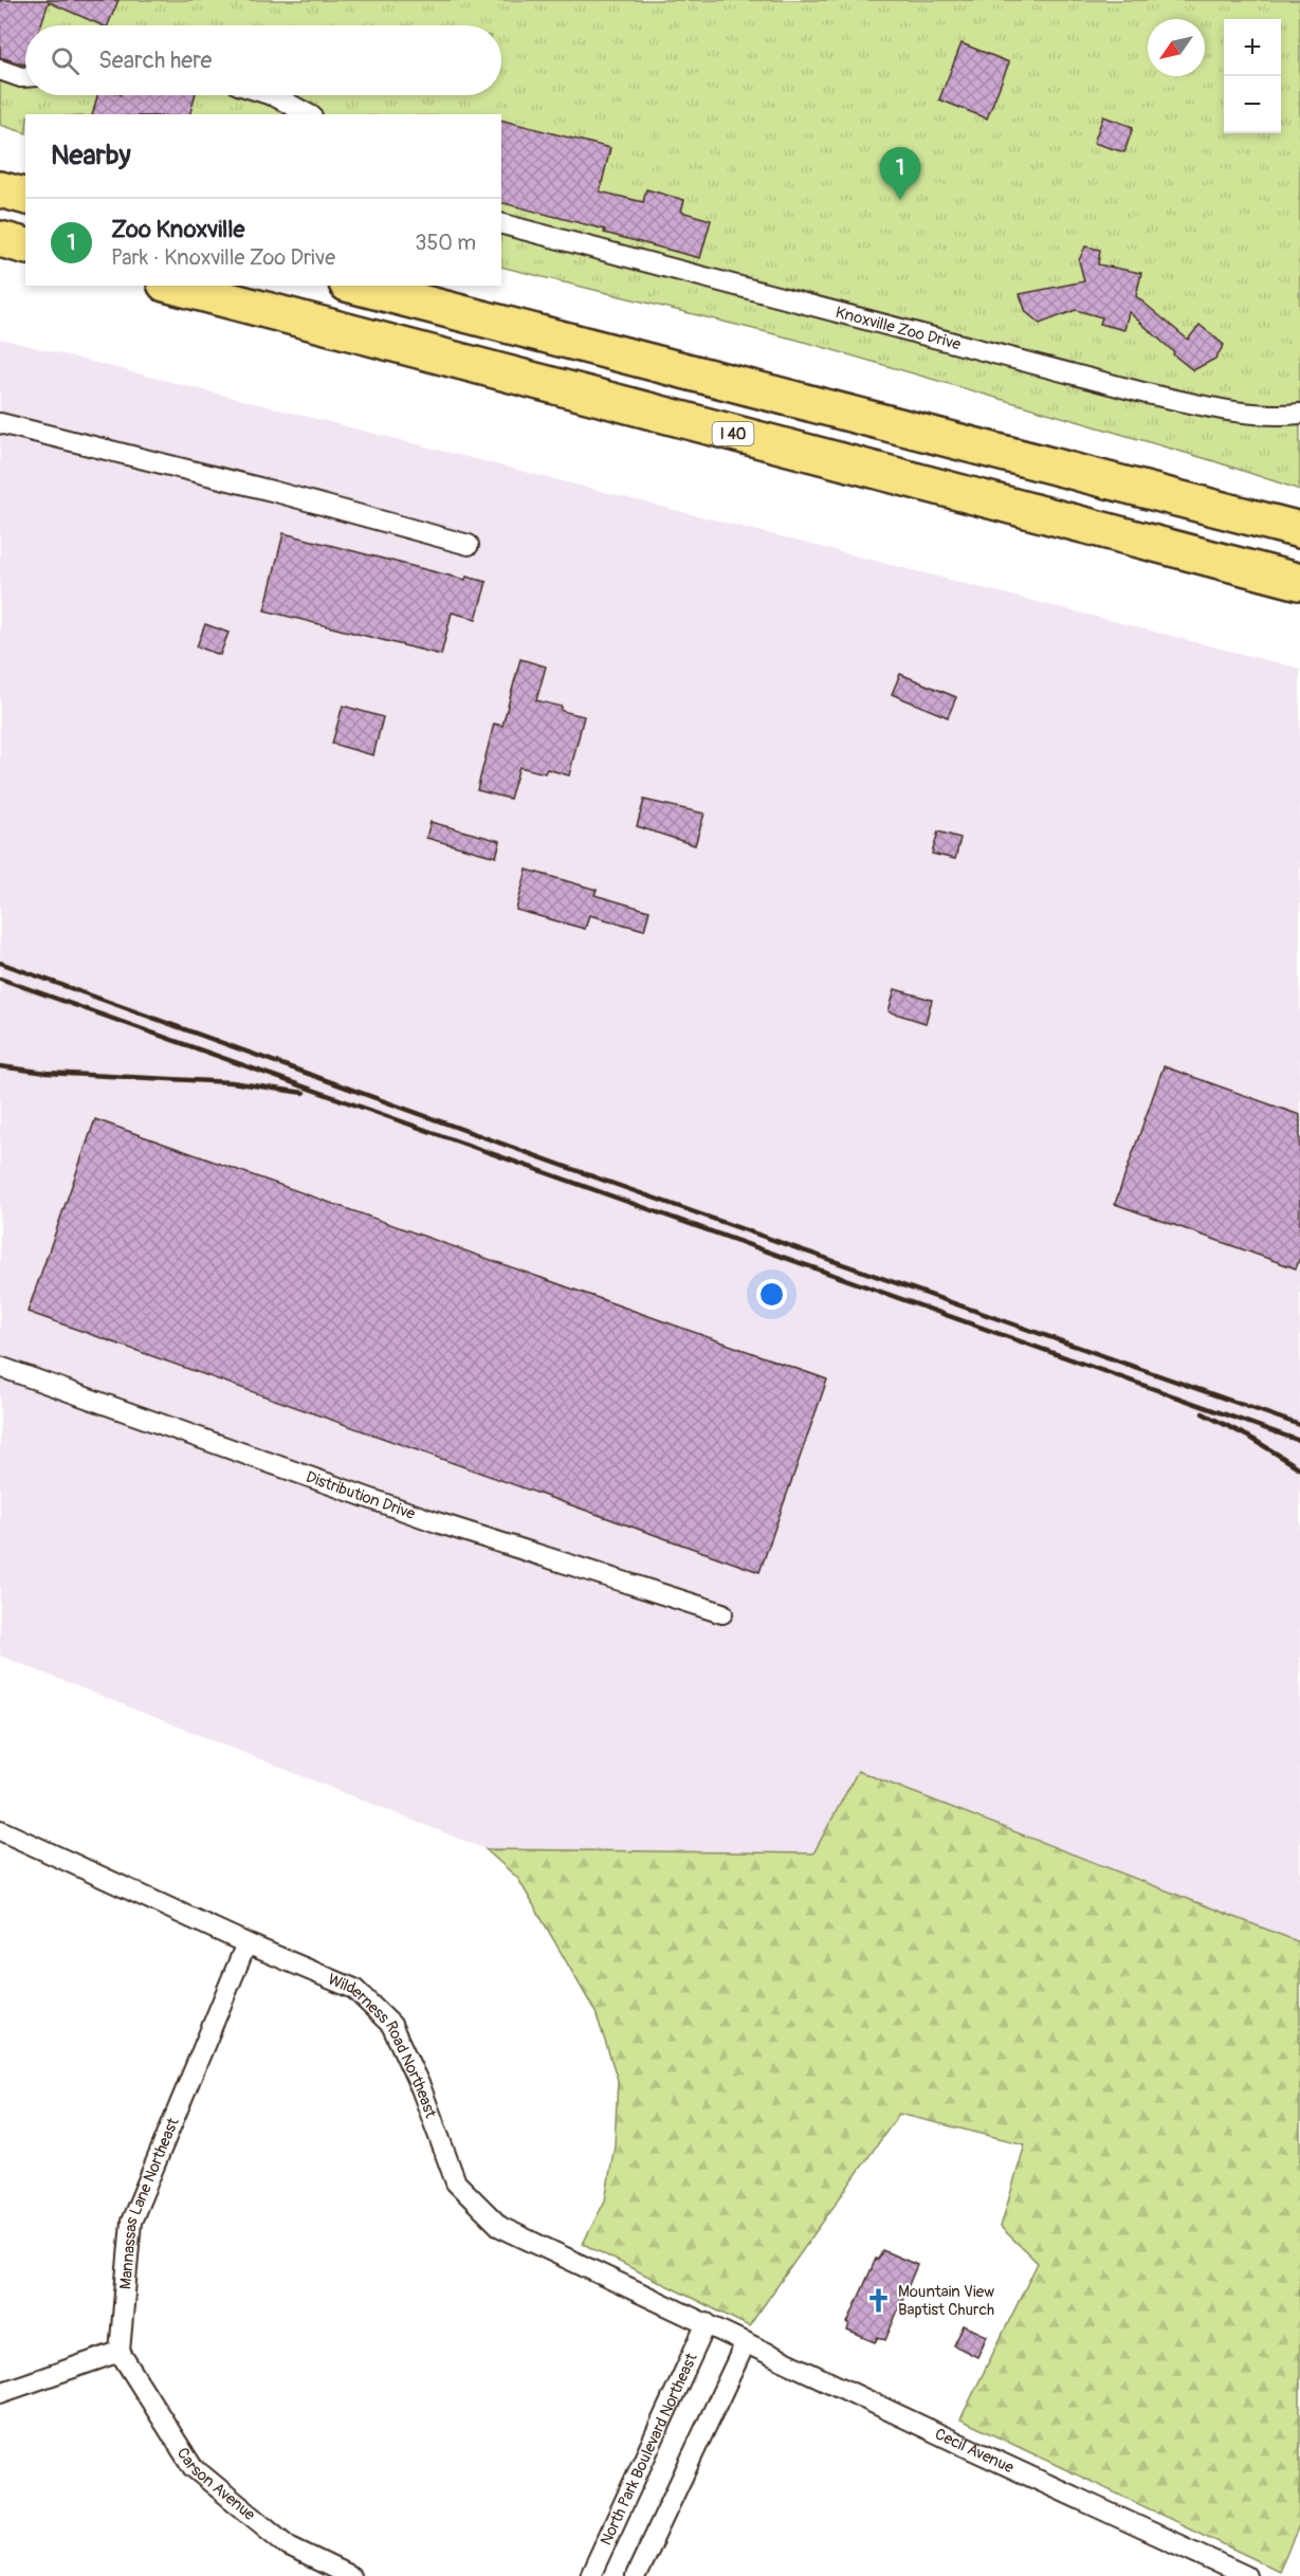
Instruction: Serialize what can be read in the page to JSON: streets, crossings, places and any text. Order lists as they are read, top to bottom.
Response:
{
  "streets": {
    "highway": ["I 40"],
    "street": [
      "Knoxville Zoo Drive",
      "Distribution Drive",
      "Wilderness Road Northeast",
      "Mannassas Lane Northeast",
      "North Park Boulevard Northeast",
      "Cecil Avenue",
      "Carson Avenue"
    ]
  },
  "crossings": [
    ["Wilderness Road Northeast", "Mannassas Lane Northeast"],
    ["Wilderness Road Northeast", "North Park Boulevard Northeast"],
    ["Wilderness Road Northeast", "Cecil Avenue"],
    ["Mannassas Lane Northeast", "Carson Avenue"],
    ["North Park Boulevard Northeast", "Cecil Avenue"]
  ],
  "places": {
    "church": ["Mountain View Baptist Church"]
  },
  "north": "bottom left",
  "page": {
    "map_buttons": ["+", "−"],
    "search": "Search here",
    "heading": "Nearby",
    "pins": "1",
    "list": [
      {
        "mark": "1",
        "name": "Zoo Knoxville",
        "note": "Park · Knoxville Zoo Drive",
        "value": "350 m"
      }
    ]
  }
}
